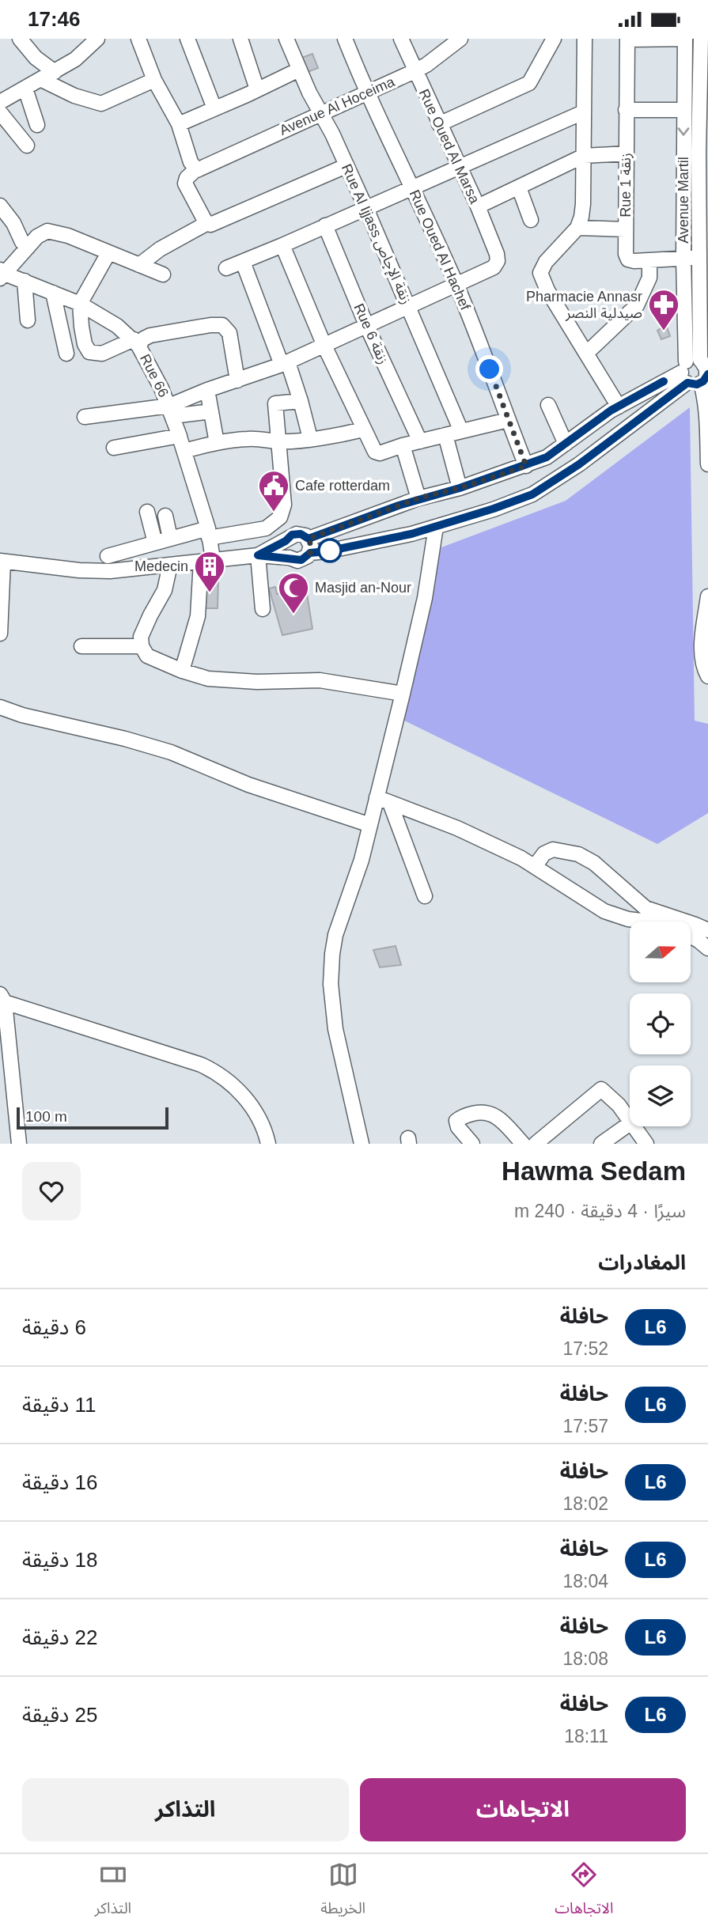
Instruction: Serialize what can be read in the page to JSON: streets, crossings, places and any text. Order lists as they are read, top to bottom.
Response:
{
  "streets": {
    "street": [
      "Avenue Al Hoceima",
      "Rue Oued Al Marsa",
      "Rue 1 زنقة",
      "Avenue Martil",
      "Rue Al Ijjass زنقة الإجاص",
      "Rue Oued Al Hachef",
      "Rue 6 زنقة",
      "Rue 66"
    ]
  },
  "crossings": [
    ["Avenue Al Hoceima", "Rue Oued Al Marsa"],
    ["Avenue Al Hoceima", "Rue Al Ijjass زنقة الإجاص"],
    ["Avenue Al Hoceima", "Rue Oued Al Hachef"],
    ["Rue Oued Al Marsa", "Rue Oued Al Hachef"],
    ["Rue 1 زنقة", "Avenue Martil"]
  ],
  "places": {
    "pharmacy": ["Pharmacie Annasr صيدلية النصر"],
    "public building": ["Cafe rotterdam"],
    "building": ["Medecin"],
    "mosque": ["Masjid an-Nour"]
  },
  "lines": ["bus line L6"],
  "scale_bar": "100 m",
  "north": "right",
  "page": {
    "status": "17:46",
    "scale": "100 m",
    "heading": [
      ["Hawma Sedam", "سيرًا · 4 دقيقة · 240 m"],
      "المغادرات"
    ],
    "list": [
      {
        "mark": "L6",
        "name": "حافلة",
        "note": "17:52",
        "value": "6 دقيقة"
      },
      {
        "mark": "L6",
        "name": "حافلة",
        "note": "17:57",
        "value": "11 دقيقة"
      },
      {
        "mark": "L6",
        "name": "حافلة",
        "note": "18:02",
        "value": "16 دقيقة"
      },
      {
        "mark": "L6",
        "name": "حافلة",
        "note": "18:04",
        "value": "18 دقيقة"
      },
      {
        "mark": "L6",
        "name": "حافلة",
        "note": "18:08",
        "value": "22 دقيقة"
      },
      {
        "mark": "L6",
        "name": "حافلة",
        "note": "18:11",
        "value": "25 دقيقة"
      }
    ],
    "buttons": ["الاتجاهات", "التذاكر"],
    "tabs": ["الاتجاهات", "الخريطة", "التذاكر"]
  }
}
